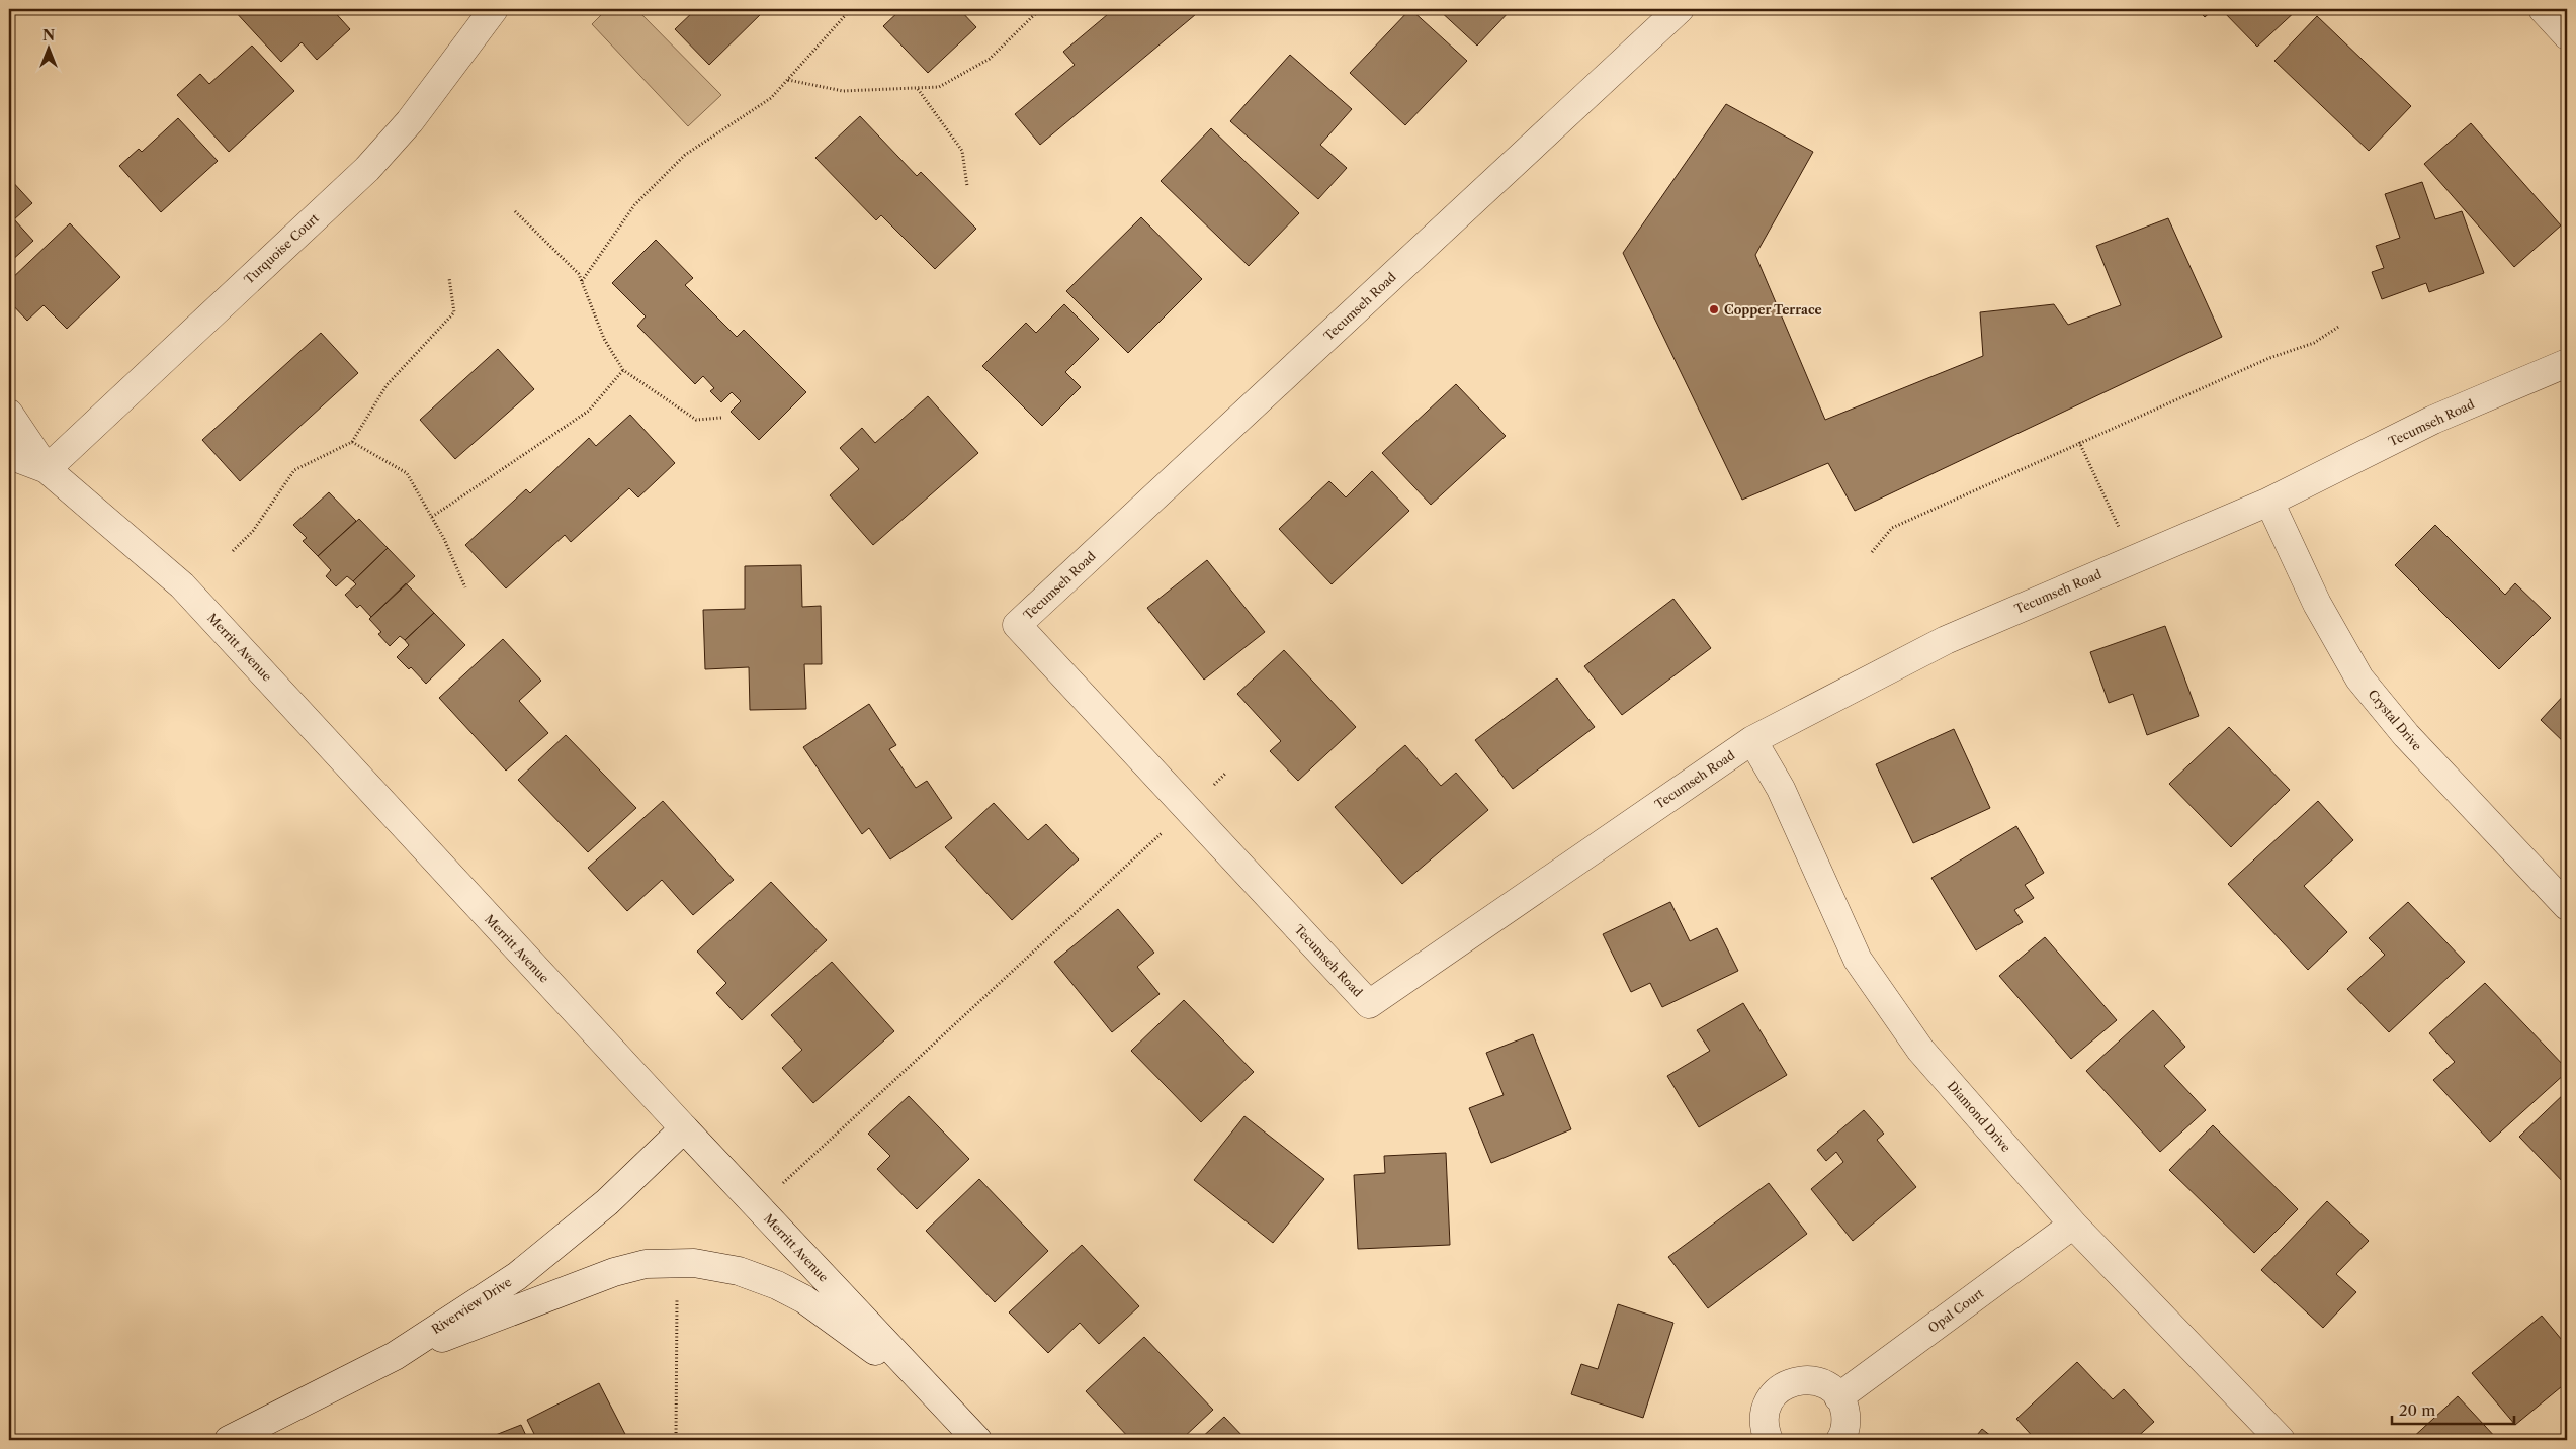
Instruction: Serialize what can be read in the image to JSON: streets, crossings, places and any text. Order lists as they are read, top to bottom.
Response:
{
  "streets": {
    "street": [
      "Turquoise Court",
      "Tecumseh Road",
      "Merritt Avenue",
      "Crystal Drive",
      "Diamond Drive",
      "Riverview Drive",
      "Opal Court"
    ]
  },
  "crossings": [
    ["Turquoise Court", "Merritt Avenue"],
    ["Tecumseh Road", "Crystal Drive"],
    ["Tecumseh Road", "Diamond Drive"],
    ["Merritt Avenue", "Riverview Drive"],
    ["Diamond Drive", "Opal Court"]
  ],
  "places": ["Copper Terrace"],
  "scale_bar": "20 m",
  "north": "top"
}
